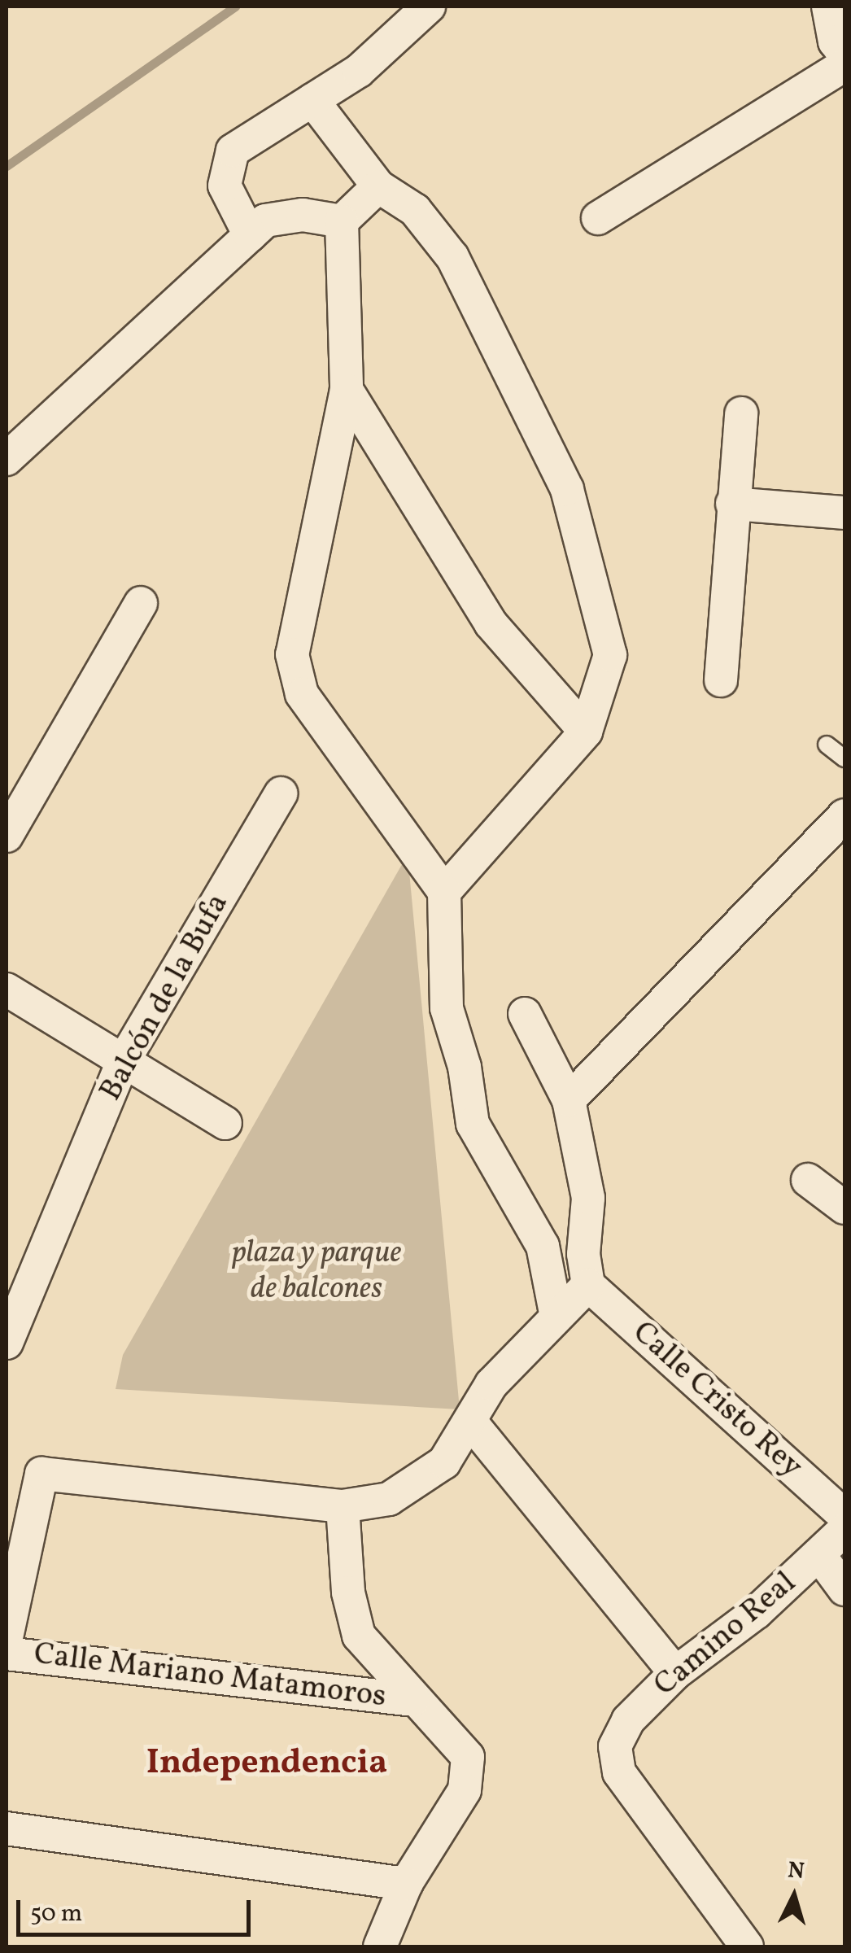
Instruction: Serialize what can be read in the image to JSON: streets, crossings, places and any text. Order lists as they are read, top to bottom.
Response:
{
  "streets": {
    "street": [
      "Balcón de la Bufa",
      "Calle Cristo Rey",
      "Camino Real",
      "Calle Mariano Matamoros"
    ]
  },
  "districts": ["Independencia"],
  "parks": ["plaza y parque de balcones"],
  "scale_bar": "50 m",
  "north": "top"
}
